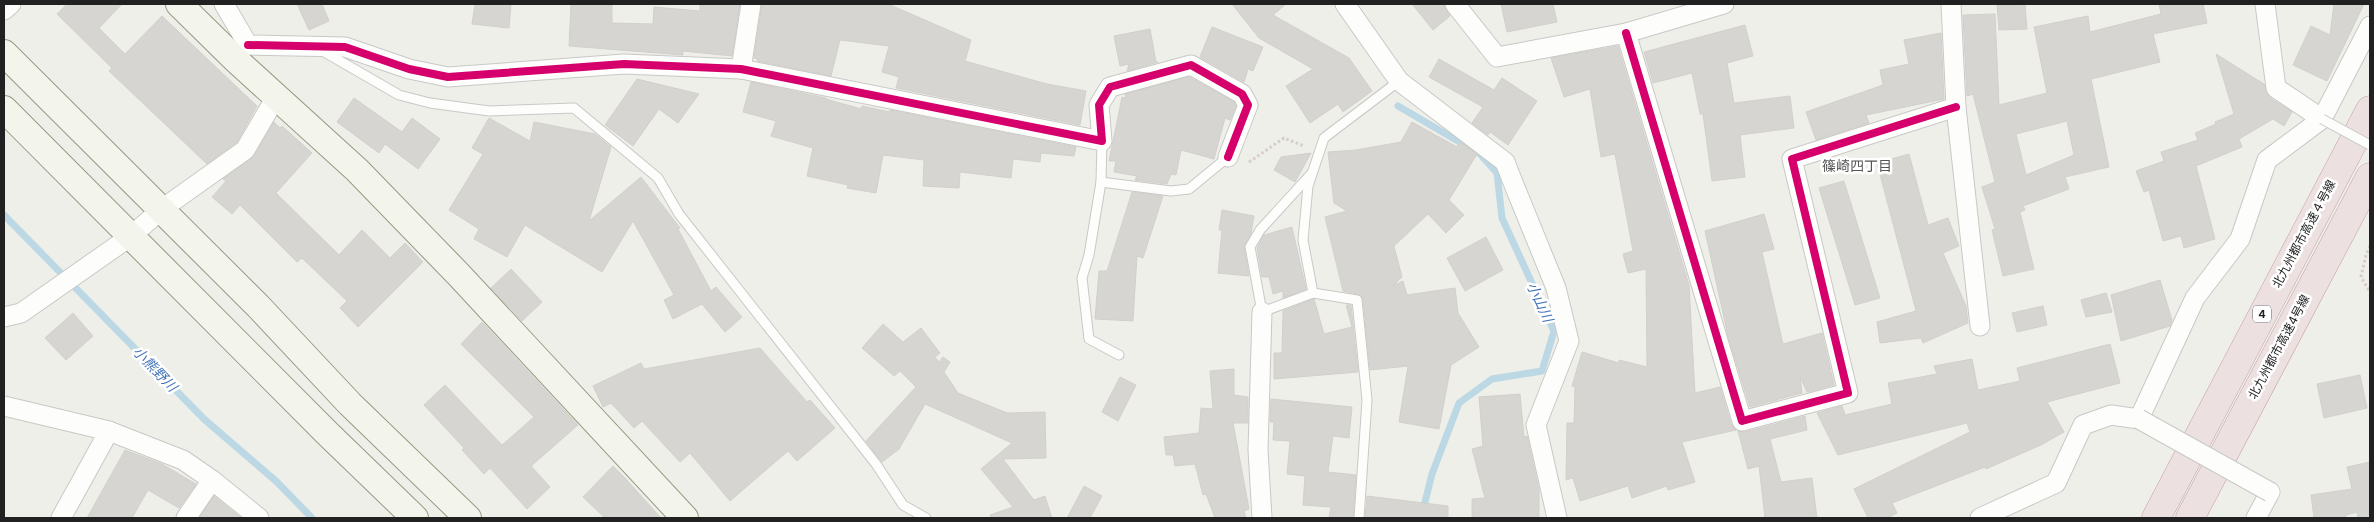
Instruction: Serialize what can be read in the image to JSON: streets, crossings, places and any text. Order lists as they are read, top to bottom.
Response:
{
  "streets": {
    "highway": ["北九州都市高速４号線", "4", "北九州都市高速4号線"]
  },
  "districts": ["篠崎四丁目"],
  "water": ["小山川", "小熊野川"]
}
